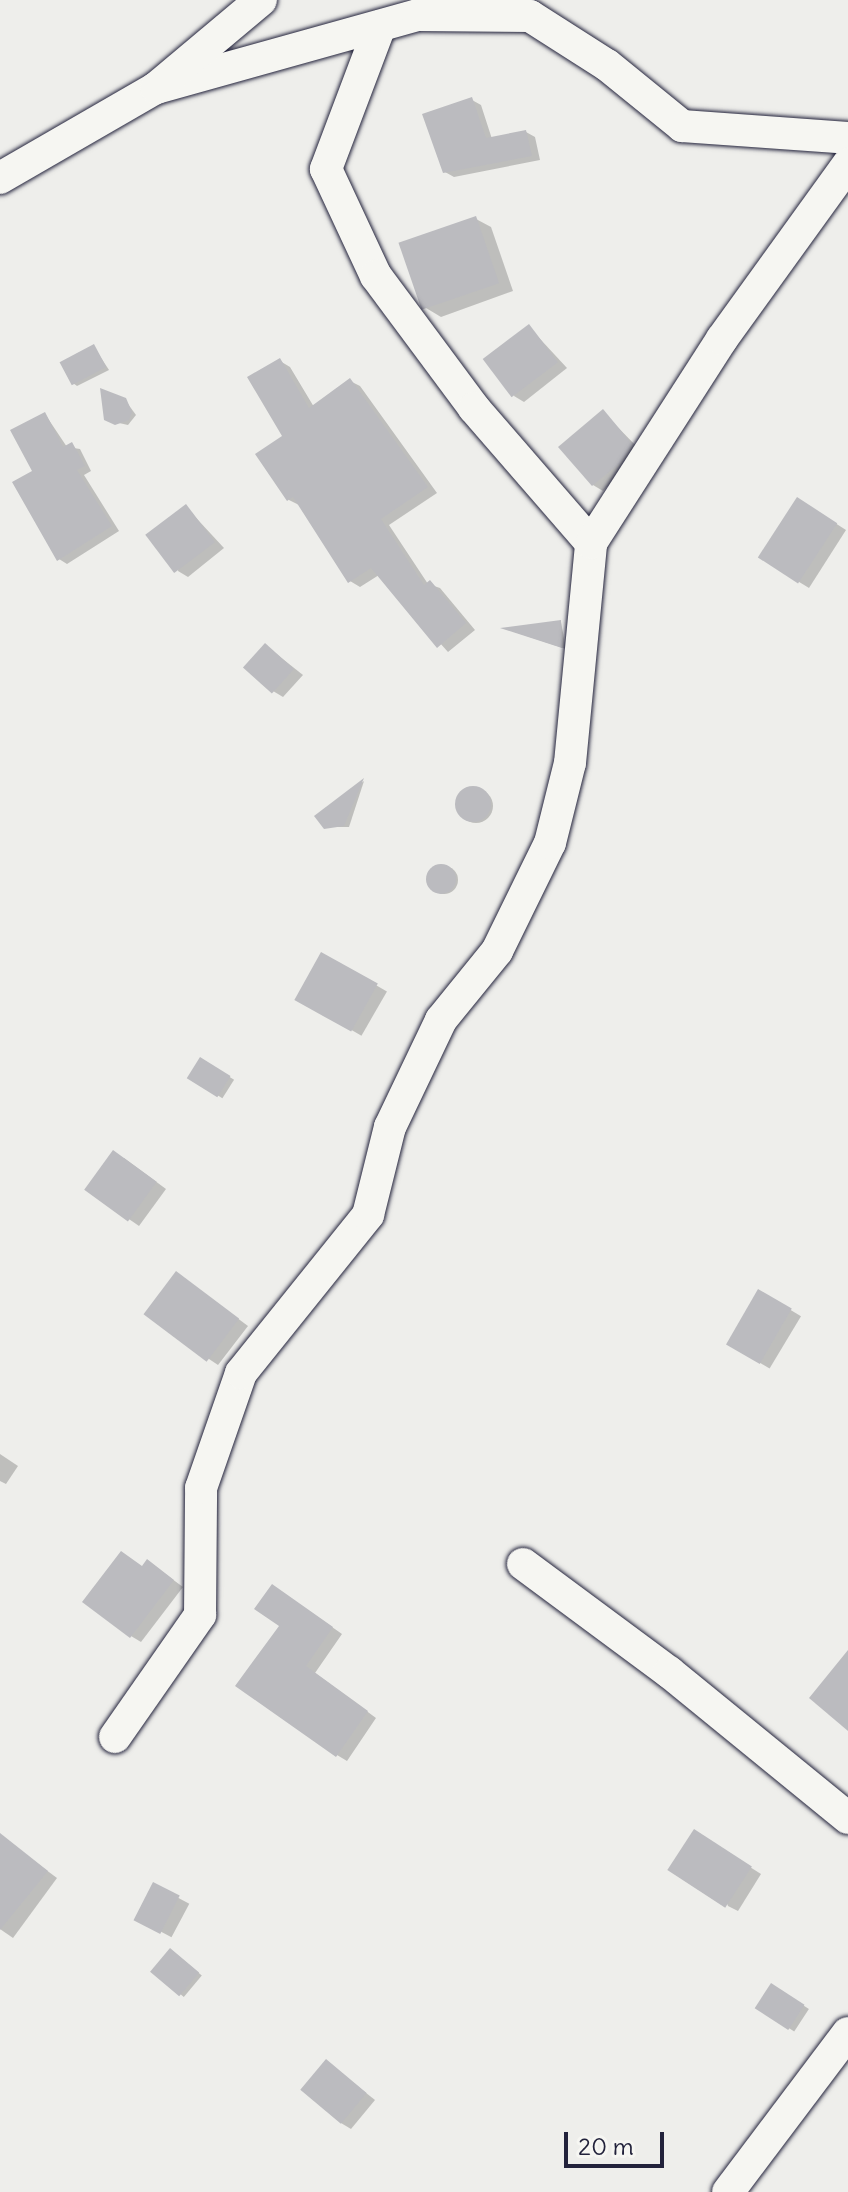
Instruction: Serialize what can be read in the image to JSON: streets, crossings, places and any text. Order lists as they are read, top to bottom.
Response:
{
  "scale_bar": "20 m"
}
